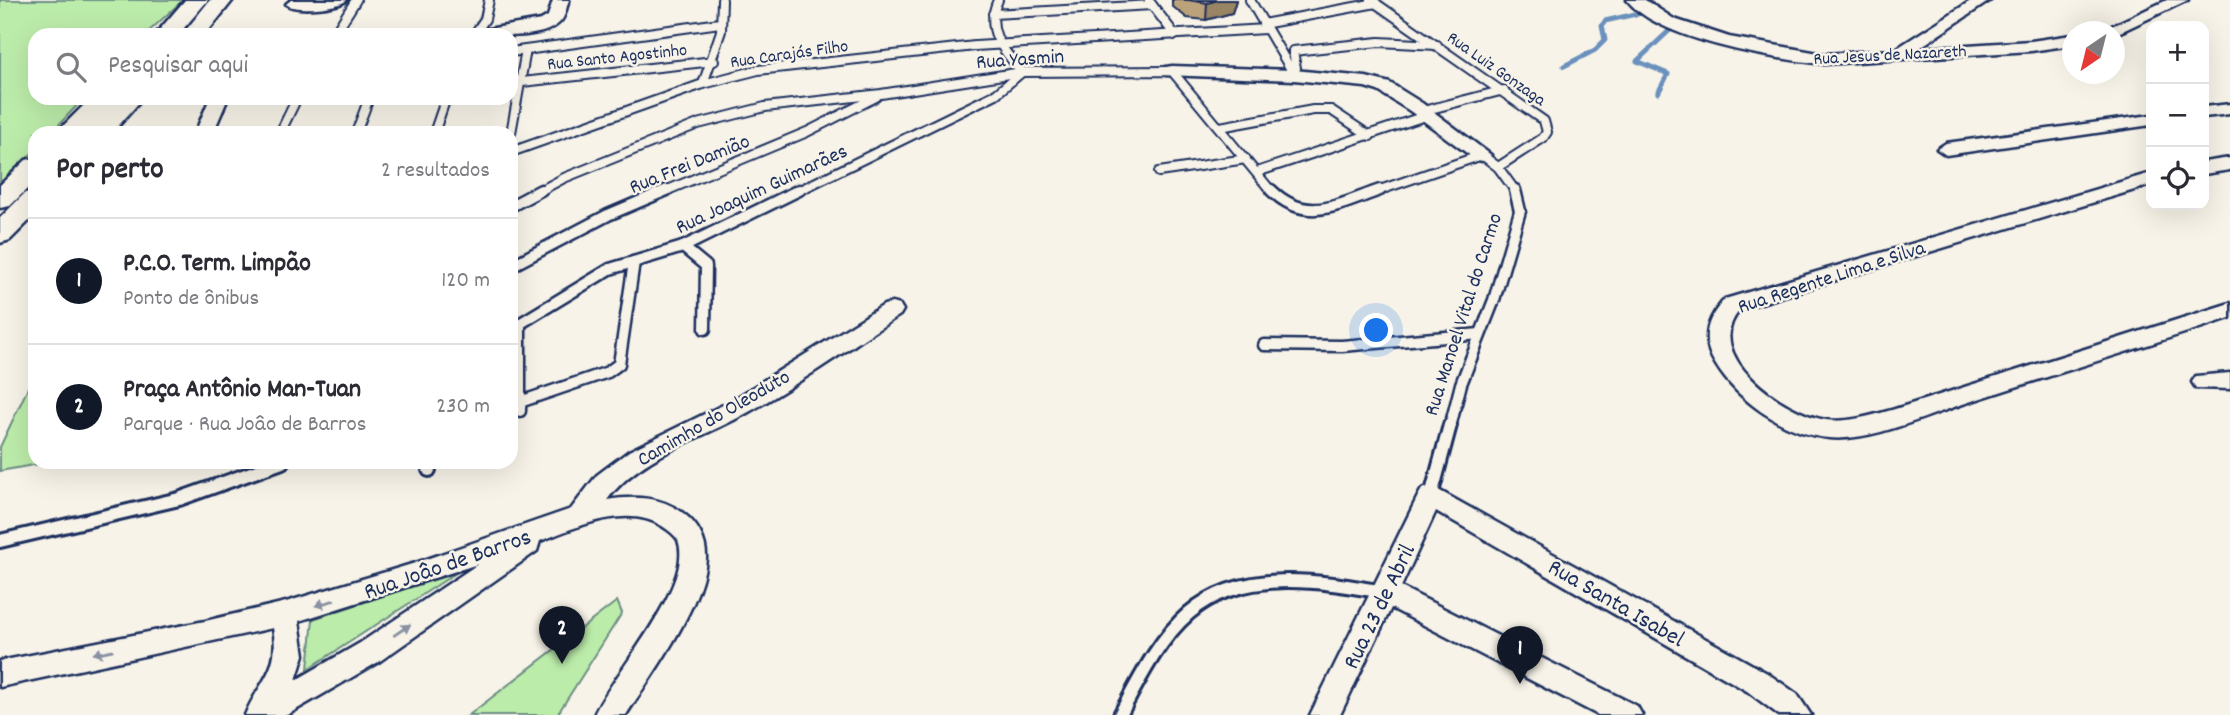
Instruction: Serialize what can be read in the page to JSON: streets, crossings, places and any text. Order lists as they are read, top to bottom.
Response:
{
  "streets": {
    "street": [
      "Rua Jesus de Nazareth",
      "Rua Regente Lima e Silva",
      "Rua Manoel Vital do Carmo",
      "Camimho do Oleoduto",
      "Rua Joâo de Barros",
      "Rua Santa Isabel",
      "Rua 23 de Abril"
    ],
    "lane": [
      "Rua Carajás Filho",
      "Rua Santo Agostinho",
      "Rua Yasmin",
      "Rua Luiz Gonzaga",
      "Rua Frei Damião",
      "Rua Joaquim Guimarães"
    ]
  },
  "crossings": [
    ["Rua Carajás Filho", "Rua Luiz Gonzaga"],
    ["Rua Yasmin", "Rua Frei Damião"],
    ["Rua Yasmin", "Rua Joaquim Guimarães"],
    ["Rua Yasmin", "Rua Manoel Vital do Carmo"],
    ["Rua Luiz Gonzaga", "Rua Manoel Vital do Carmo"],
    ["Rua Manoel Vital do Carmo", "Rua Santa Isabel"],
    ["Rua Manoel Vital do Carmo", "Rua 23 de Abril"],
    ["Camimho do Oleoduto", "Rua Joâo de Barros"],
    ["Rua Santa Isabel", "Rua 23 de Abril"]
  ],
  "north": "bottom left",
  "page": {
    "map_buttons": ["+", "−"],
    "search": "Pesquisar aqui",
    "heading": ["Por perto", "2 resultados"],
    "list": [
      {
        "mark": "1",
        "name": "P.C.O. Term. Limpão",
        "note": "Ponto de ônibus",
        "value": "120 m"
      },
      {
        "mark": "2",
        "name": "Praça Antônio Man-Tuan",
        "note": "Parque · Rua Joâo de Barros",
        "value": "230 m"
      }
    ],
    "pins": ["2", "1"]
  }
}
